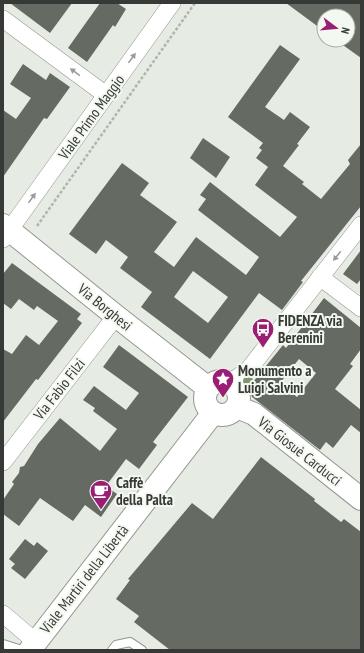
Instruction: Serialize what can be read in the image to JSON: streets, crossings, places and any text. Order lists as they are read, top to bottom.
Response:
{
  "streets": {
    "street": [
      "Viale Primo Maggio",
      "Via Borghesi",
      "Via Fabio Filzi",
      "Via Giosuè Carducci",
      "Viale Martiri della Libertà"
    ]
  },
  "crossings": [
    ["Viale Primo Maggio", "Via Borghesi"],
    ["Via Borghesi", "Via Fabio Filzi"],
    ["Via Borghesi", "Via Giosuè Carducci"],
    ["Via Borghesi", "Viale Martiri della Libertà"],
    ["Via Giosuè Carducci", "Viale Martiri della Libertà"]
  ],
  "one_way": ["Viale Primo Maggio"],
  "places": {
    "bus stop": ["FIDENZA via Berenini"],
    "place": ["Monumento a Luigi Salvini"],
    "cafe": ["Caffè della Palta"]
  },
  "north": "right"
}
